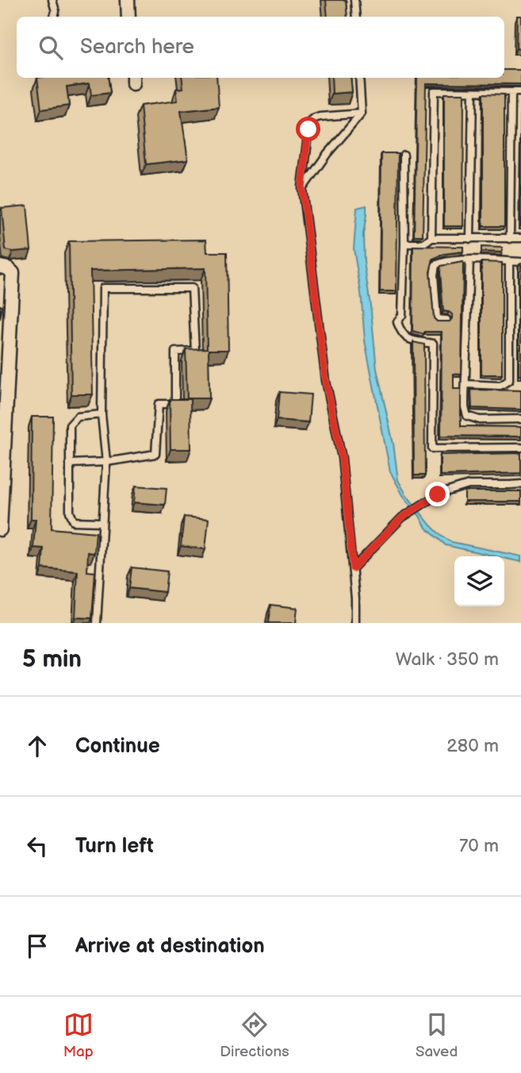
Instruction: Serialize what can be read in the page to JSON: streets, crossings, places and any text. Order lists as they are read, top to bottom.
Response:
{
  "page": {
    "search": "Search here",
    "heading": ["5 min", "Walk · 350 m"],
    "list": [
      ["Continue", "280 m"],
      ["Turn left", "70 m"],
      "Arrive at destination"
    ],
    "nav": ["Map", "Directions", "Saved"]
  }
}
